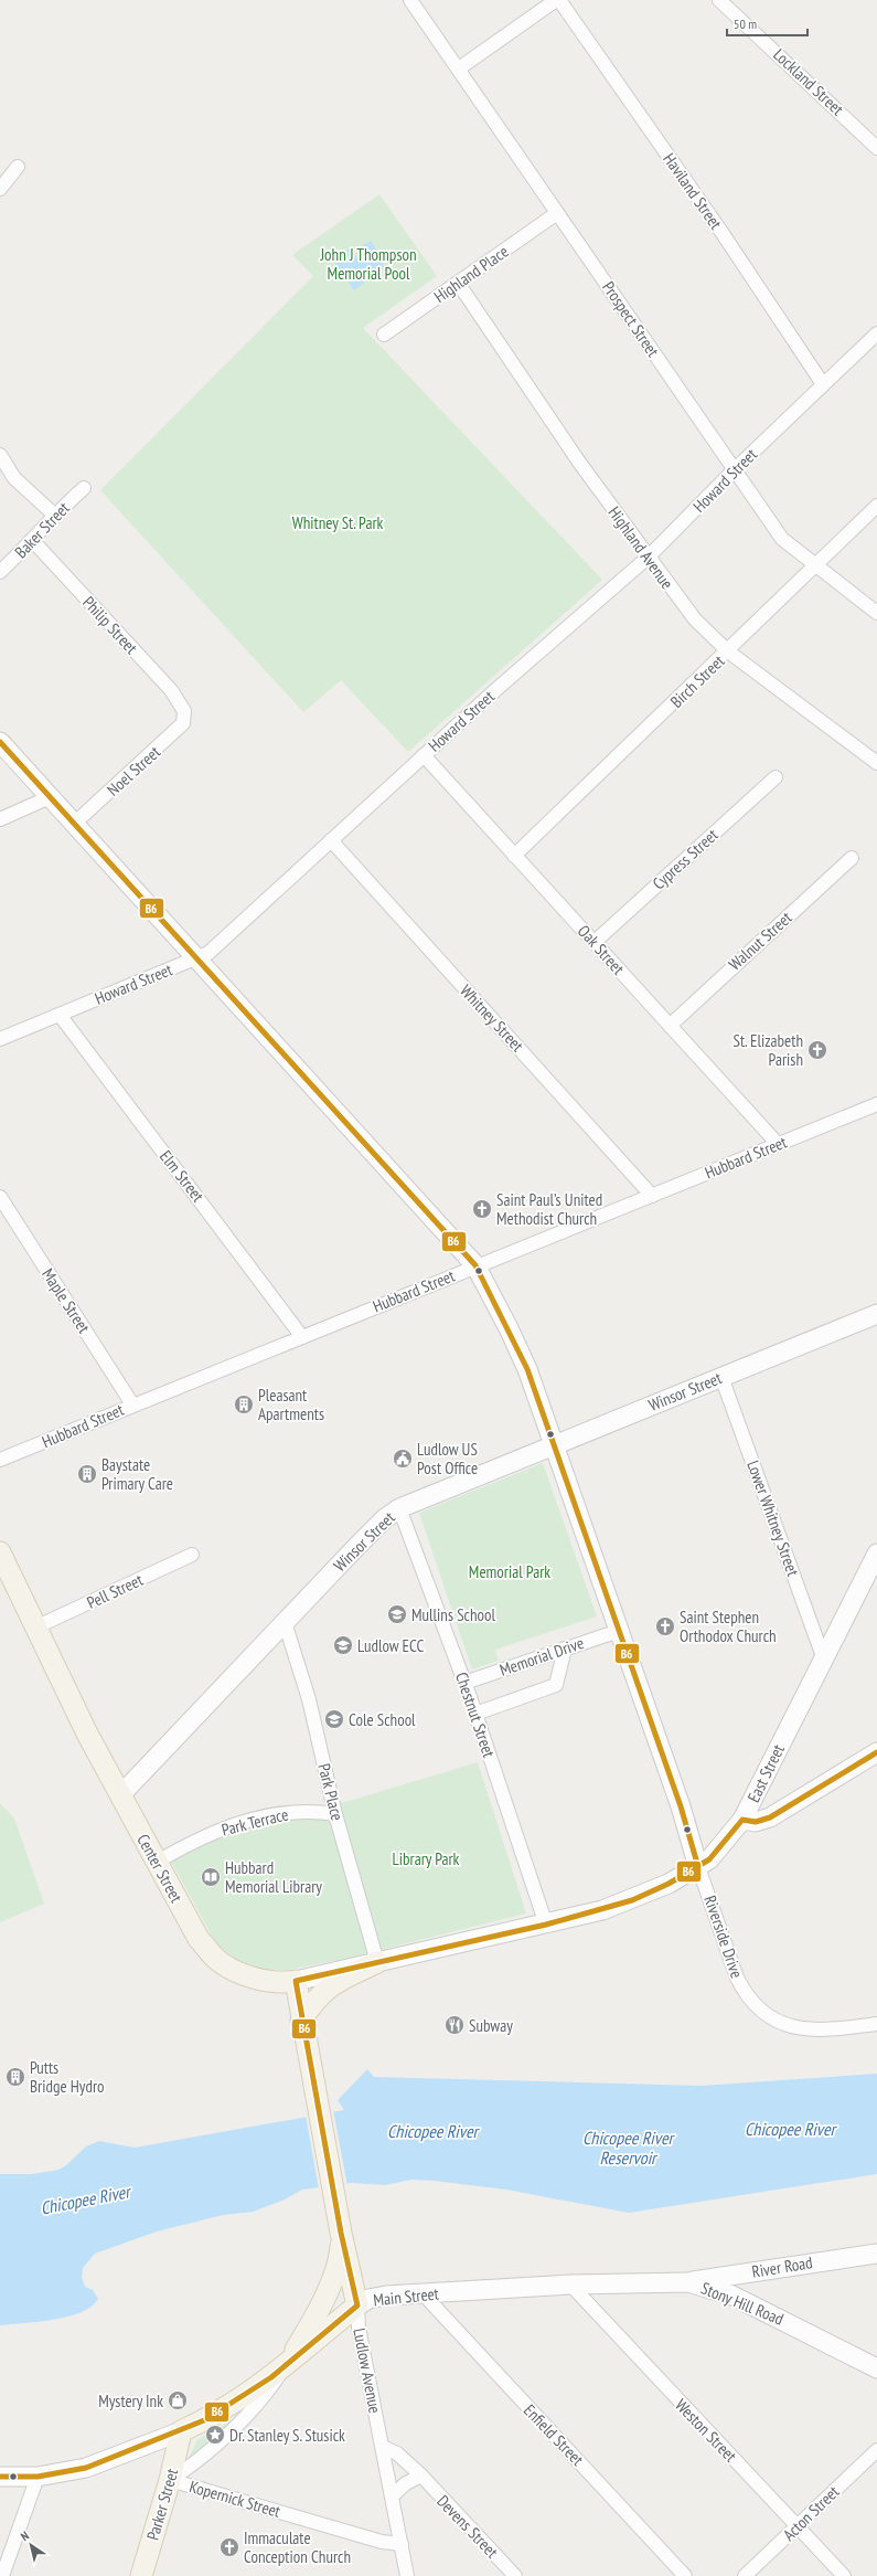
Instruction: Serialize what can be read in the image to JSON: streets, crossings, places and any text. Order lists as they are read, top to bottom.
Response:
{
  "streets": {
    "main road": [
      "Center Street",
      "Main Street",
      "Ludlow Avenue",
      "Parker Street"
    ],
    "street": [
      "Lockland Street",
      "Haviland Street",
      "Highland Place",
      "Prospect Street",
      "Howard Street",
      "Baker Street",
      "Highland Avenue",
      "Philip Street",
      "Birch Street",
      "Noel Street",
      "Cypress Street",
      "Walnut Street",
      "Oak Street",
      "Whitney Street",
      "Hubbard Street",
      "Elm Street",
      "Maple Street",
      "Winsor Street",
      "Lower Whitney Street",
      "Pell Street",
      "Memorial Drive",
      "Chestnut Street",
      "East Street",
      "Park Place",
      "Park Terrace",
      "Riverside Drive",
      "River Road",
      "Stony Hill Road",
      "Weston Street",
      "Enfield Street",
      "Kopernick Street",
      "Acton Street",
      "Devens Street"
    ]
  },
  "crossings": [
    ["Haviland Street", "Howard Street"],
    ["Highland Place", "Prospect Street"],
    ["Highland Place", "Highland Avenue"],
    ["Prospect Street", "Howard Street"],
    ["Prospect Street", "Birch Street"],
    ["Howard Street", "Highland Avenue"],
    ["Howard Street", "Oak Street"],
    ["Howard Street", "Whitney Street"],
    ["Howard Street", "Elm Street"],
    ["Baker Street", "Philip Street"],
    ["Highland Avenue", "Birch Street"],
    ["Philip Street", "Noel Street"],
    ["Birch Street", "Oak Street"],
    ["Cypress Street", "Oak Street"],
    ["Walnut Street", "Oak Street"],
    ["Oak Street", "Hubbard Street"],
    ["Whitney Street", "Hubbard Street"],
    ["Hubbard Street", "Elm Street"],
    ["Hubbard Street", "Maple Street"],
    ["Winsor Street", "Lower Whitney Street"],
    ["Winsor Street", "Chestnut Street"],
    ["Winsor Street", "Park Place"],
    ["Winsor Street", "Center Street"],
    ["Lower Whitney Street", "East Street"],
    ["Pell Street", "Center Street"],
    ["Memorial Drive", "Chestnut Street"],
    ["Chestnut Street", "East Street"],
    ["East Street", "Park Place"],
    ["East Street", "Center Street"],
    ["East Street", "Riverside Drive"],
    ["Park Place", "Park Terrace"],
    ["Park Terrace", "Center Street"],
    ["River Road", "Stony Hill Road"],
    ["Main Street", "Stony Hill Road"],
    ["Main Street", "Ludlow Avenue"],
    ["Main Street", "Enfield Street"],
    ["Main Street", "Parker Street"],
    ["Stony Hill Road", "Weston Street"],
    ["Ludlow Avenue", "Kopernick Street"],
    ["Ludlow Avenue", "Devens Street"],
    ["Weston Street", "Acton Street"],
    ["Kopernick Street", "Parker Street"]
  ],
  "water": ["Chicopee River", "Chicopee River Reservoir"],
  "parks": [
    "John J Thompson Memorial Pool",
    "Whitney St. Park",
    "Memorial Park",
    "Library Park"
  ],
  "places": {
    "church": [
      "St. Elizabeth Parish",
      "Saint Paul’s United Methodist Church",
      "Saint Stephen Orthodox Church",
      "Immaculate Conception Church"
    ],
    "building": ["Pleasant Apartments", "Baystate Primary Care", "Putts Bridge Hydro"],
    "public building": ["Ludlow US Post Office"],
    "school or university": ["Mullins School", "Ludlow ECC", "Cole School"],
    "library": ["Hubbard Memorial Library"],
    "restaurant": ["Subway"],
    "shop": ["Mystery Ink"],
    "place": ["Dr. Stanley S. Stusick"]
  },
  "lines": ["transit line B6"],
  "scale_bar": "50 m",
  "north": "top left"
}
